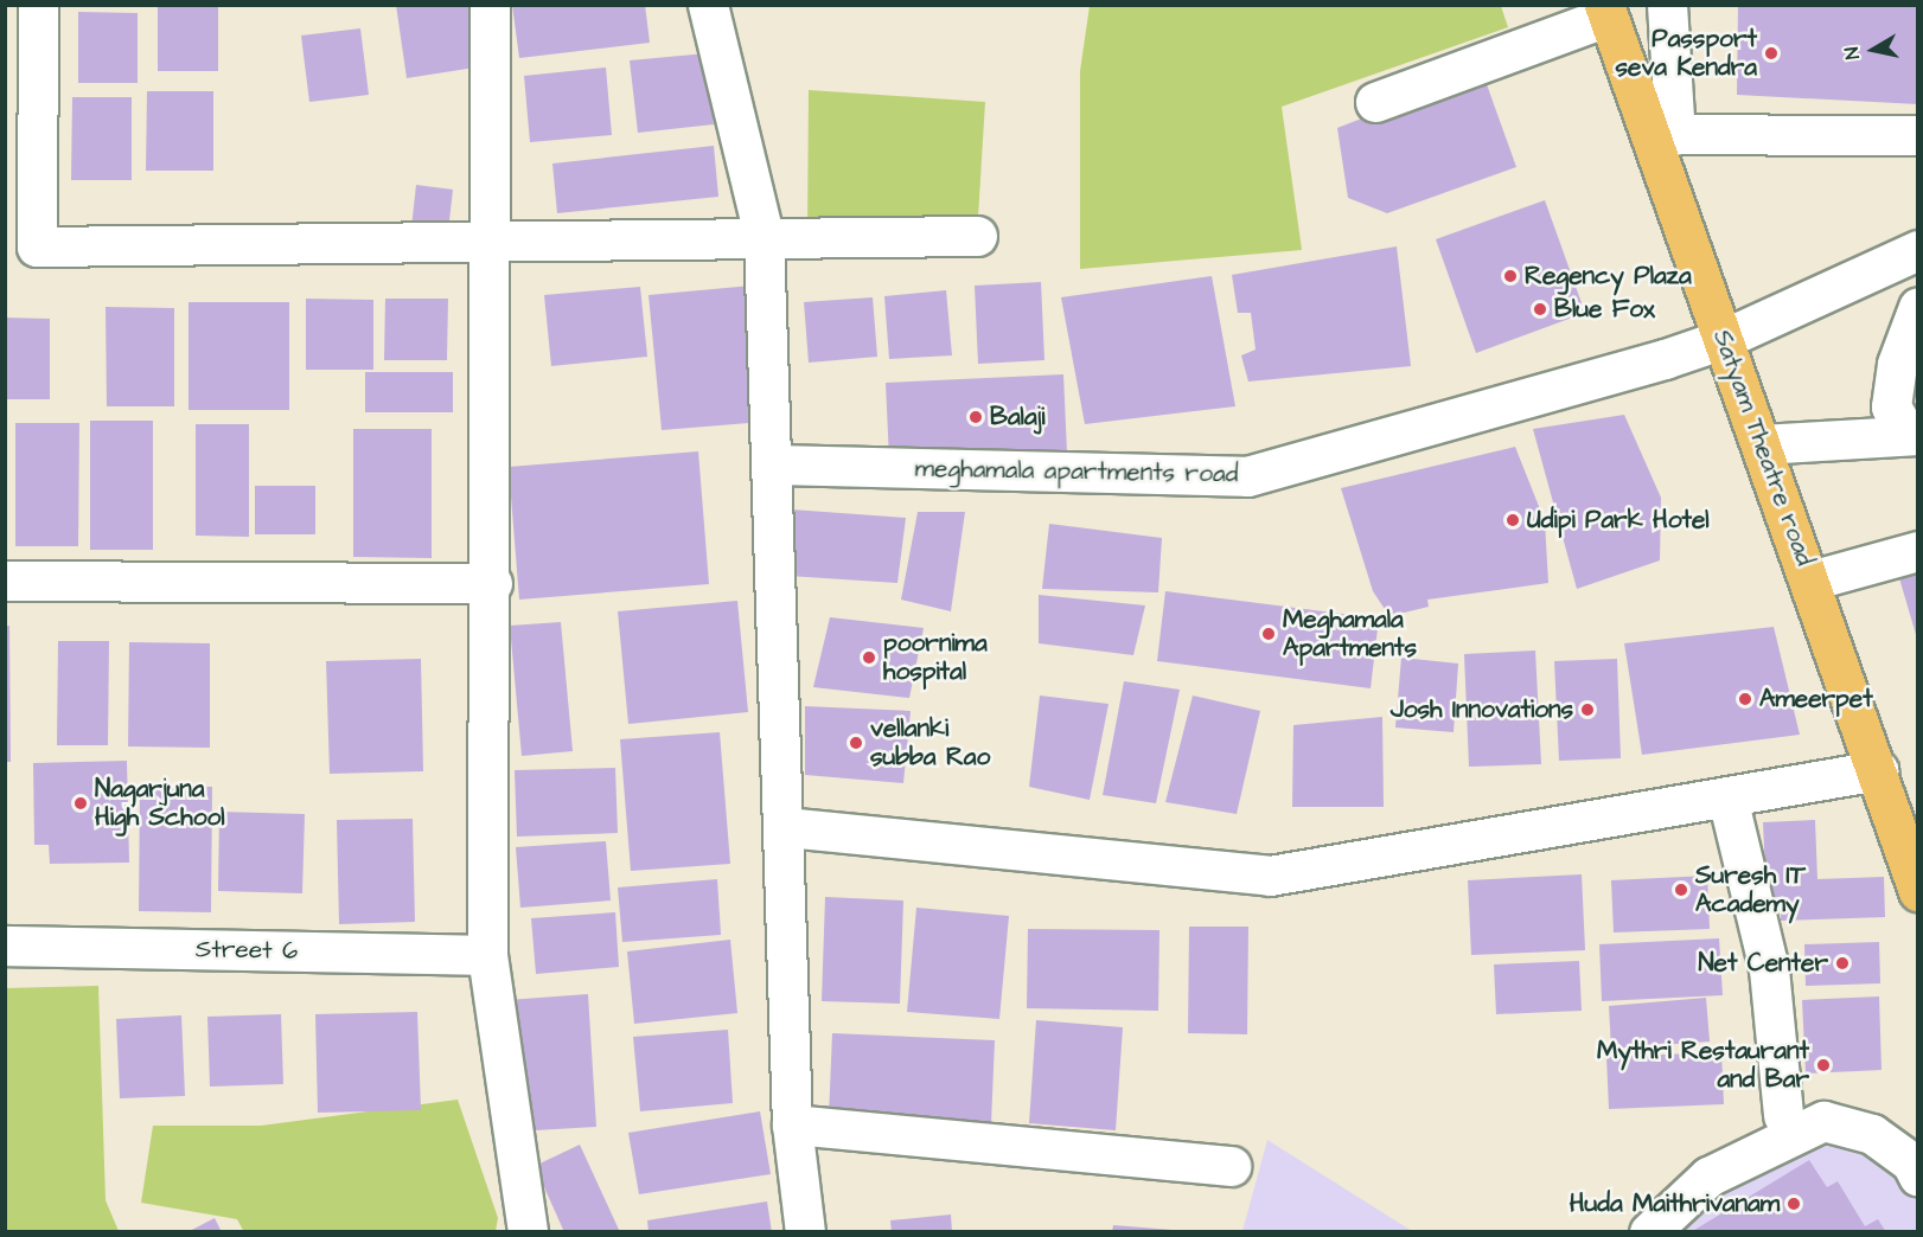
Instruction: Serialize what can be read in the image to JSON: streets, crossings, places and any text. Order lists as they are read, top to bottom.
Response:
{
  "streets": {
    "main road": ["Satyam Theatre road"],
    "street": ["meghamala apartments road", "Street 6"]
  },
  "crossings": [
    ["Satyam Theatre road", "meghamala apartments road"]
  ],
  "places": [
    "Passport seva Kendra",
    "Regency Plaza",
    "Blue Fox",
    "Balaji",
    "Udipi Park Hotel",
    "Meghamala Apartments",
    "poornima hospital",
    "Ameerpet",
    "Josh Innovations",
    "vellanki subba Rao",
    "Nagarjuna High School",
    "Suresh IT Academy",
    "Net Center",
    "Mythri Restaurant and Bar",
    "Huda Maithrivanam"
  ],
  "north": "left"
}
